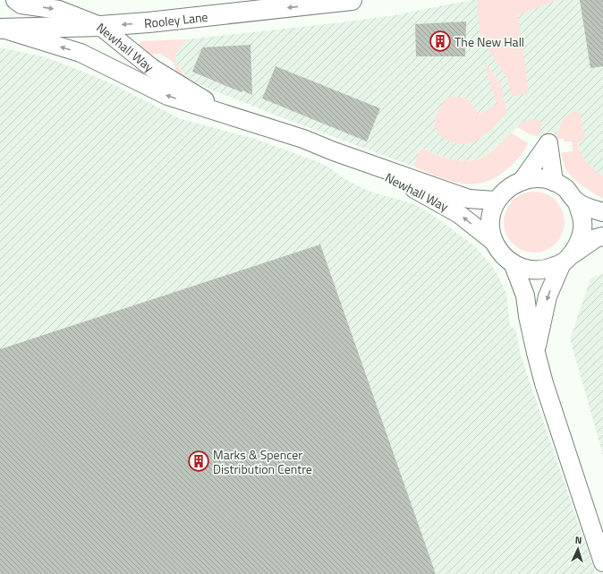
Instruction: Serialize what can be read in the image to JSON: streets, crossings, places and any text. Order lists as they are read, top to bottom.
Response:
{
  "streets": {
    "highway": ["Rooley Lane"],
    "street": ["Newhall Way"]
  },
  "crossings": [
    ["Rooley Lane", "Newhall Way"]
  ],
  "one_way": ["Rooley Lane"],
  "places": {
    "building": ["The New Hall", "Marks & Spencer Distribution Centre"]
  },
  "north": "top"
}
